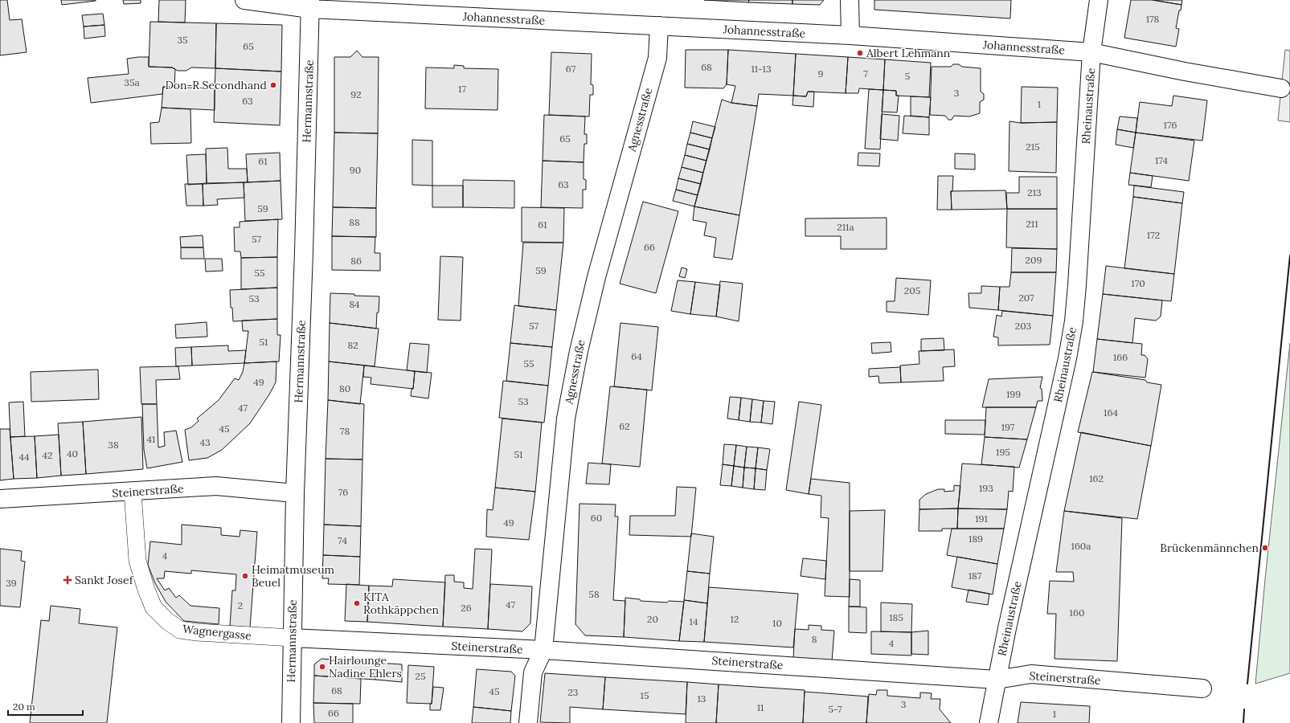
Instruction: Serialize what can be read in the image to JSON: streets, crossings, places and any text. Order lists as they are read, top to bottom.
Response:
{
  "streets": {
    "street": [
      "Johannesstraße",
      "Hermannstraße",
      "Rheinaustraße",
      "Agnesstraße",
      "Steinerstraße",
      "Wagnergasse"
    ]
  },
  "crossings": [
    ["Johannesstraße", "Hermannstraße"],
    ["Johannesstraße", "Rheinaustraße"],
    ["Johannesstraße", "Agnesstraße"],
    ["Hermannstraße", "Steinerstraße"],
    ["Hermannstraße", "Wagnergasse"],
    ["Rheinaustraße", "Steinerstraße"],
    ["Agnesstraße", "Steinerstraße"],
    ["Steinerstraße", "Wagnergasse"]
  ],
  "places": {
    "other": [
      "Albert Lehmann",
      "Don-R Secondhand",
      "Brückenmännchen",
      "Heimatmuseum Beuel",
      "KITA Rothkäppchen",
      "Hairlounge Nadine Ehlers"
    ],
    "health": ["Sankt Josef"]
  },
  "house_numbers": [
    "178",
    "35",
    "65",
    "68",
    "67",
    "11-13",
    "9",
    "7",
    "5",
    "35a",
    "17",
    "3",
    "92",
    "63",
    "1",
    "176",
    "65",
    "215",
    "174",
    "61",
    "90",
    "63",
    "213",
    "59",
    "88",
    "211",
    "61",
    "211a",
    "172",
    "57",
    "66",
    "209",
    "86",
    "59",
    "55",
    "170",
    "205",
    "207",
    "53",
    "84",
    "57",
    "203",
    "51",
    "82",
    "64",
    "166",
    "55",
    "49",
    "80",
    "199",
    "53",
    "47",
    "164",
    "62",
    "197",
    "45",
    "78",
    "41",
    "43",
    "38",
    "195",
    "40",
    "51",
    "42",
    "44",
    "162",
    "193",
    "76",
    "60",
    "191",
    "49",
    "189",
    "74",
    "160a",
    "4",
    "187",
    "39",
    "58",
    "47",
    "2",
    "26",
    "160",
    "185",
    "20",
    "12",
    "14",
    "10",
    "8",
    "4",
    "25",
    "68",
    "45",
    "23",
    "15",
    "13",
    "3",
    "11",
    "5-7",
    "66",
    "1"
  ],
  "scale_bar": "20 m"
}
